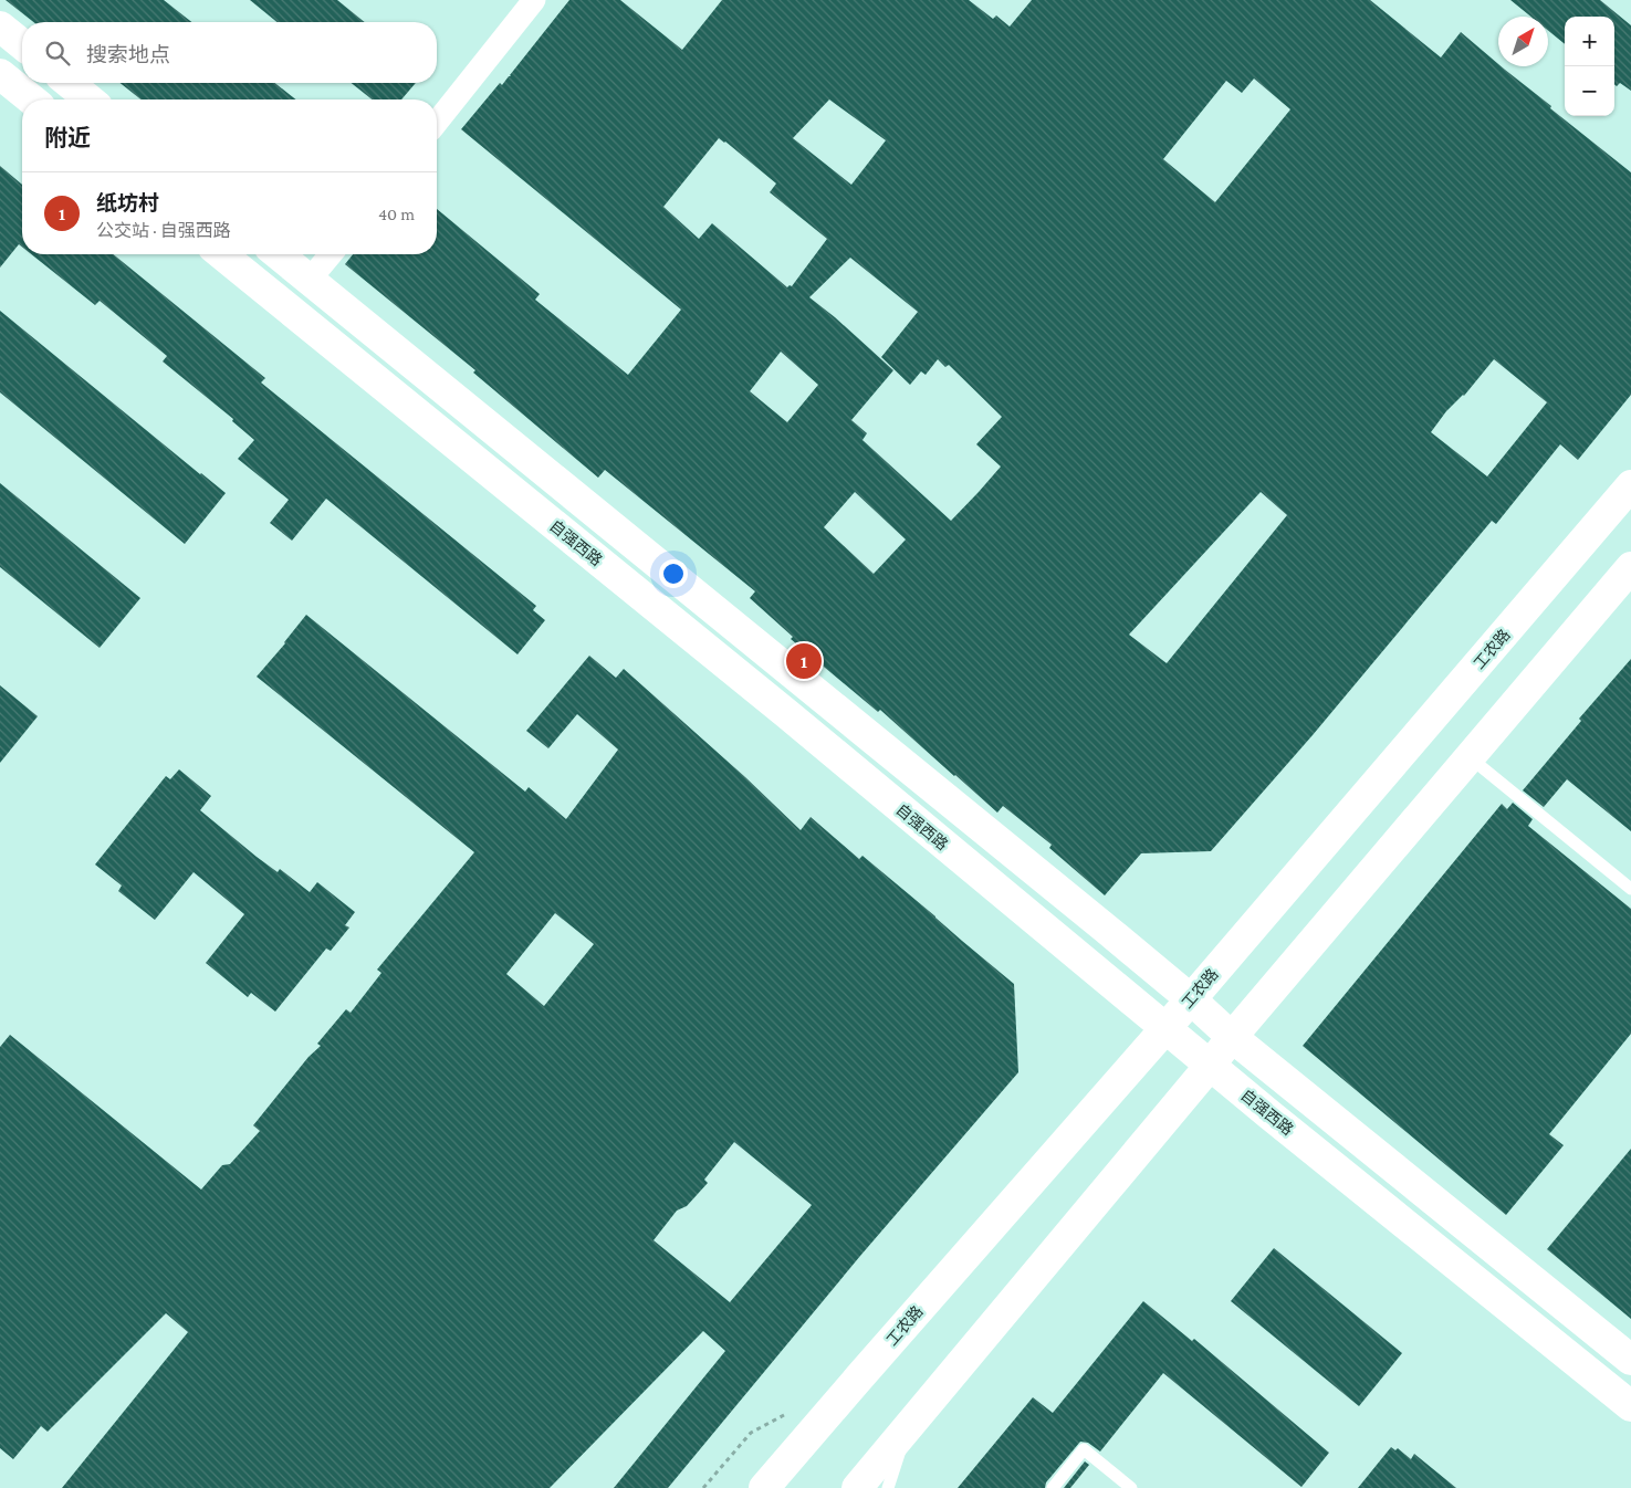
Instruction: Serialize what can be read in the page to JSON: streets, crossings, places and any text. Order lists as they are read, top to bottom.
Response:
{
  "streets": {
    "main road": ["自强西路", "工农路"]
  },
  "crossings": [
    ["自强西路", "工农路"]
  ],
  "north": "top right",
  "page": {
    "map_buttons": ["+", "−"],
    "search": "搜索地点",
    "heading": "附近",
    "list": [
      {
        "mark": "1",
        "name": "纸坊村",
        "note": "公交站 · 自强西路",
        "value": "40 m"
      }
    ],
    "pins": "1"
  }
}
